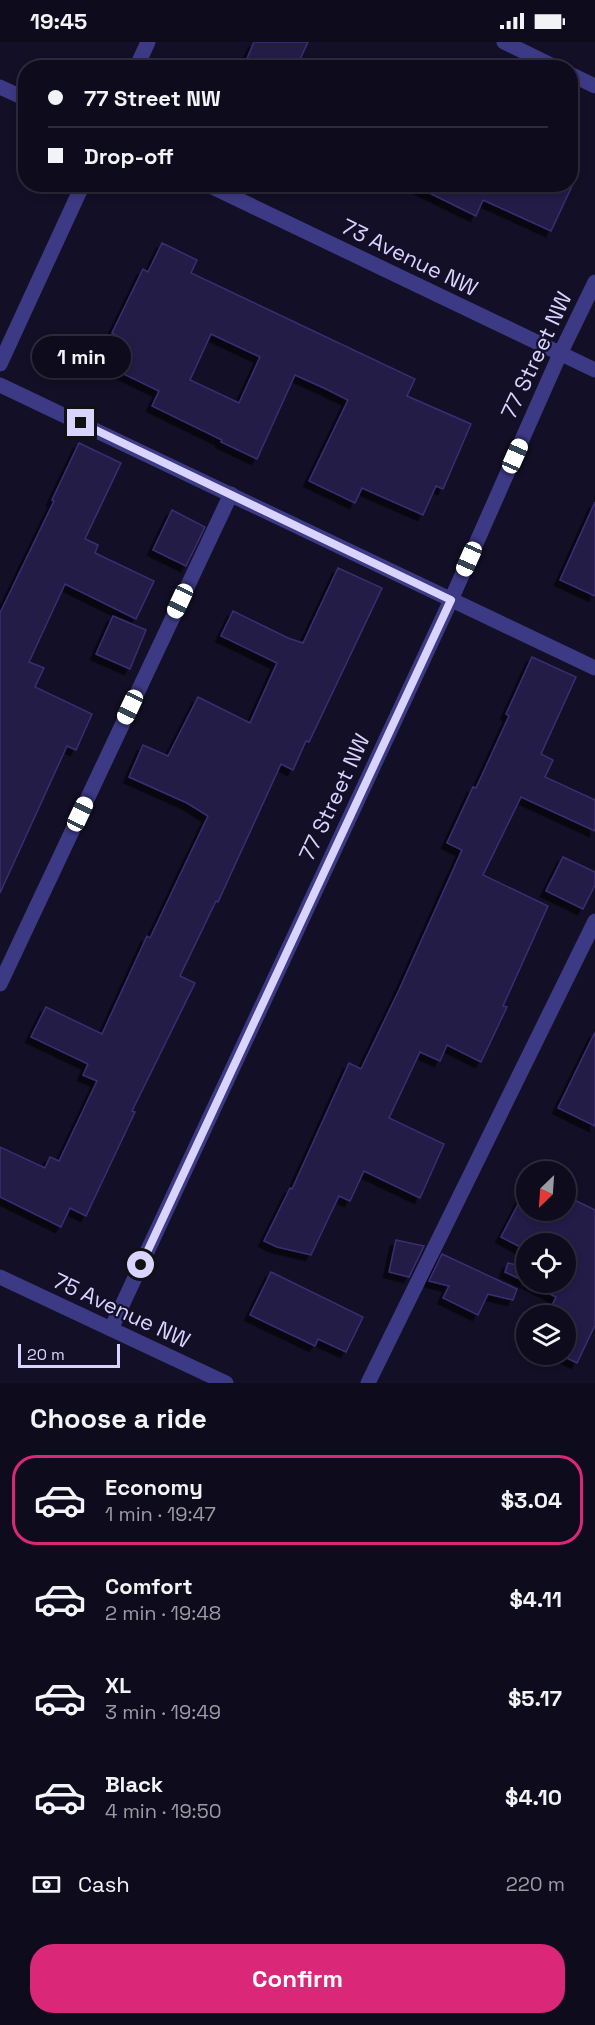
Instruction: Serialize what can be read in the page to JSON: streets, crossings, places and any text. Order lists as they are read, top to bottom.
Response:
{
  "streets": {
    "street": ["73 Avenue NW", "77 Street NW", "75 Avenue NW"]
  },
  "crossings": [
    ["73 Avenue NW", "77 Street NW"],
    ["77 Street NW", "75 Avenue NW"]
  ],
  "scale_bar": "20 m",
  "north": "bottom left",
  "page": {
    "status": "19:45",
    "banner": ["77 Street NW", "Drop-off"],
    "bubble": "1 min",
    "scale": "20 m",
    "heading": "Choose a ride",
    "list": [
      {
        "name": "Economy",
        "note": "1 min · 19:47",
        "value": "$3.04"
      },
      {
        "name": "Comfort",
        "note": "2 min · 19:48",
        "value": "$4.11"
      },
      {
        "name": "XL",
        "note": "3 min · 19:49",
        "value": "$5.17"
      },
      {
        "name": "Black",
        "note": "4 min · 19:50",
        "value": "$4.10"
      }
    ],
    "pay": ["Cash", "220 m"],
    "buttons": "Confirm"
  }
}
